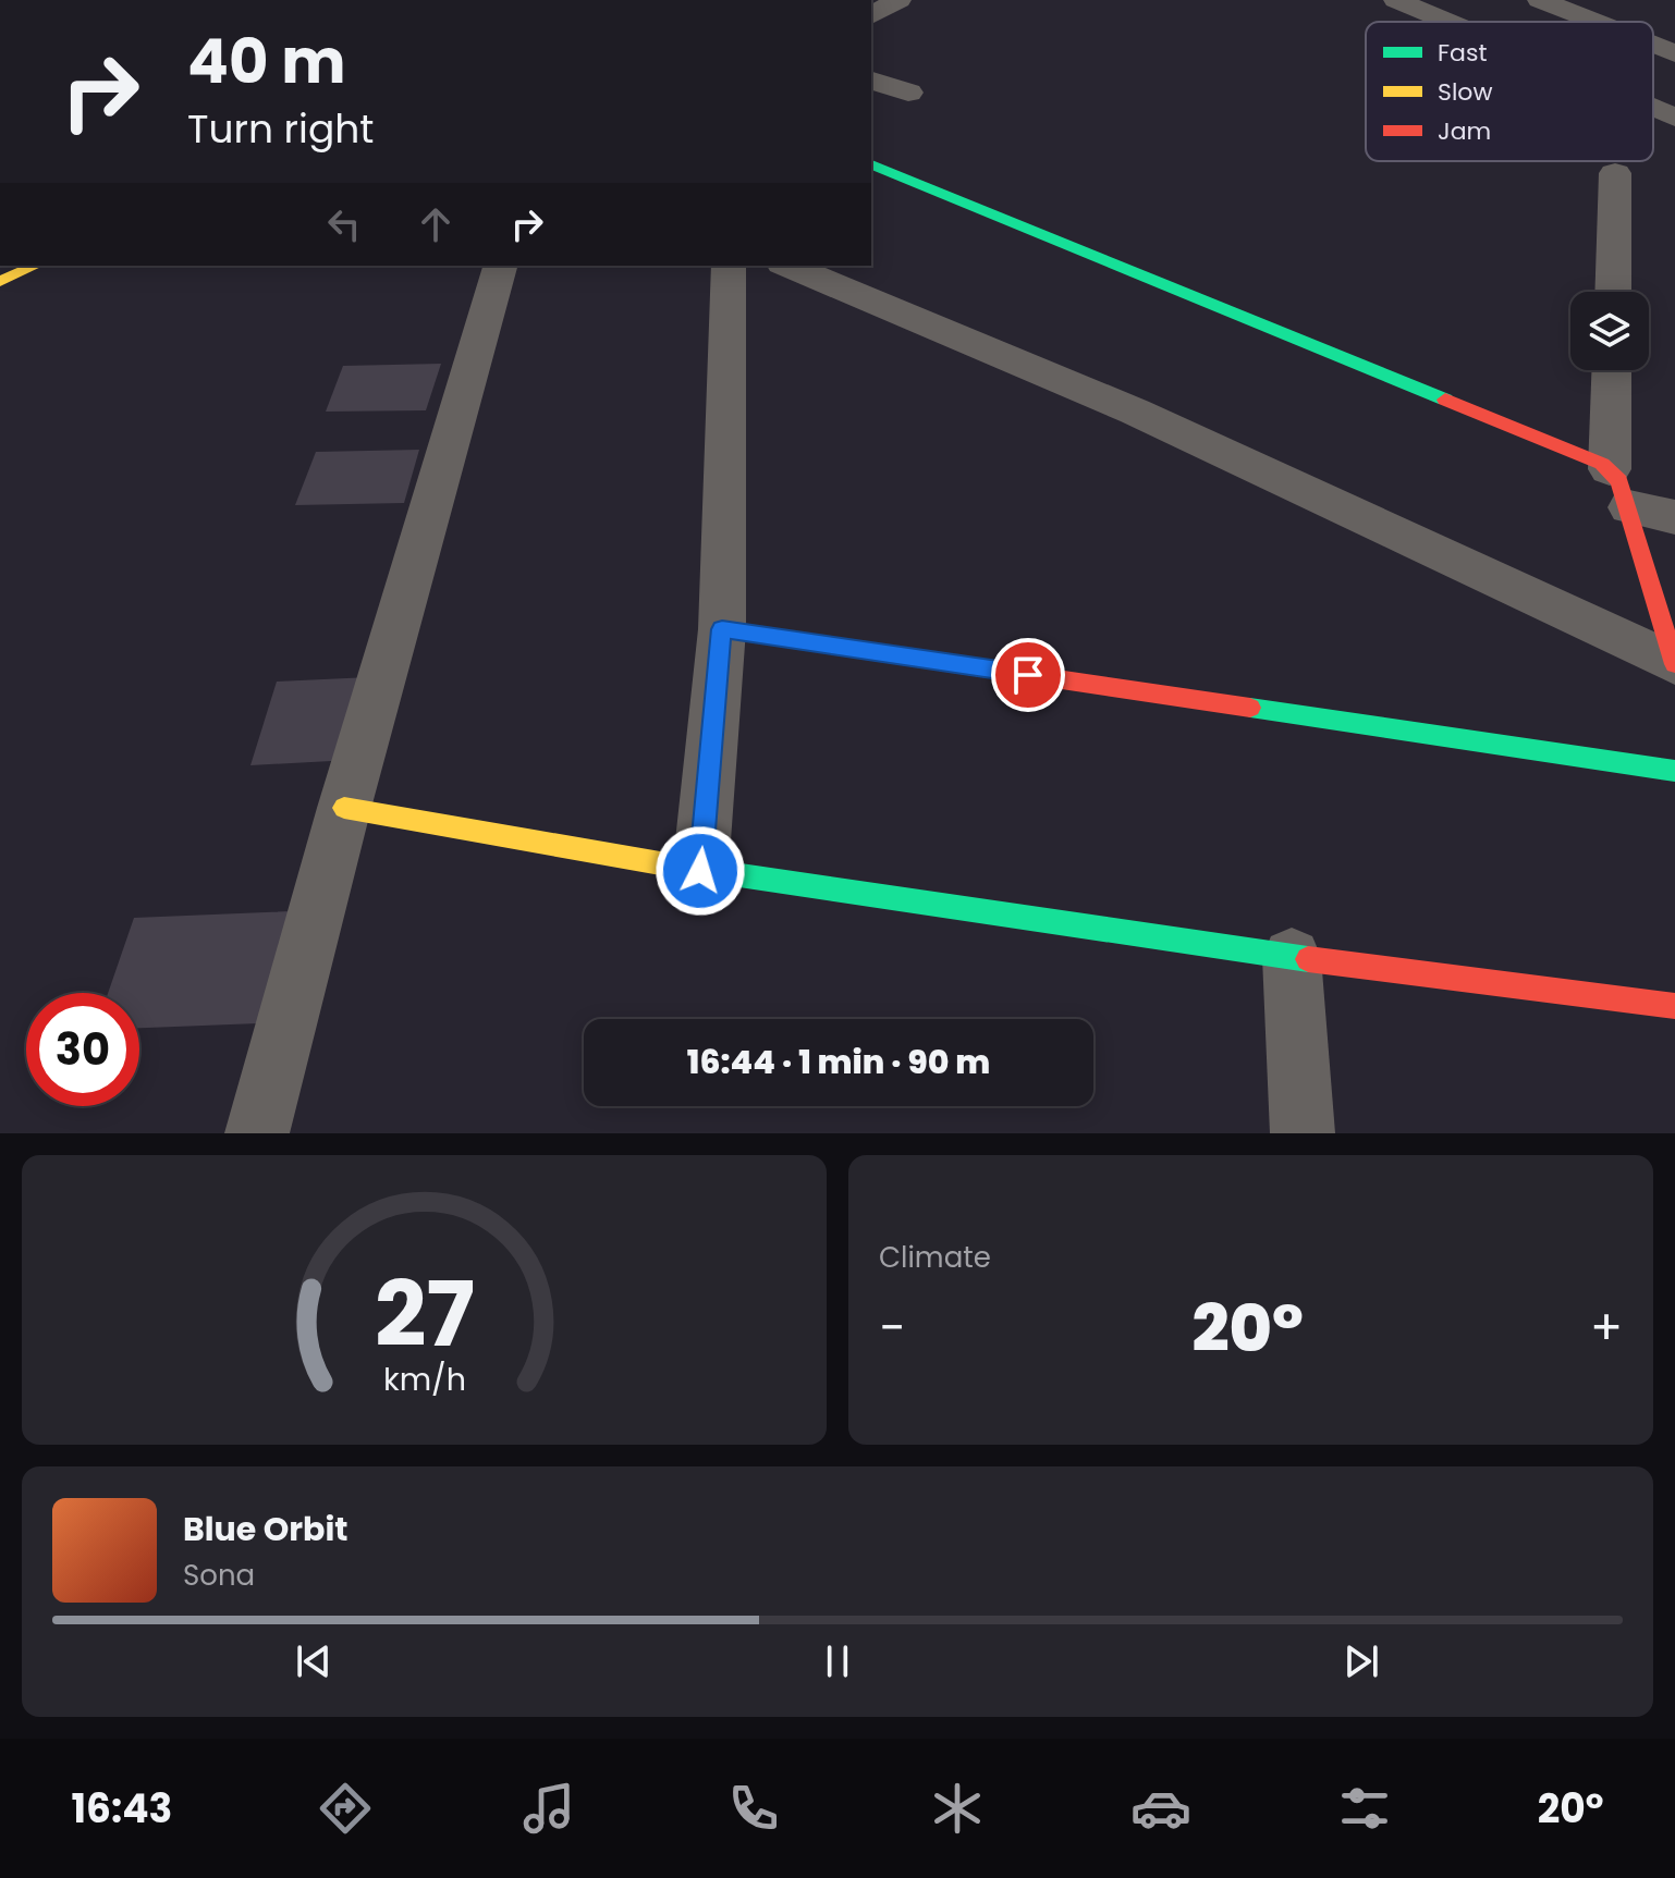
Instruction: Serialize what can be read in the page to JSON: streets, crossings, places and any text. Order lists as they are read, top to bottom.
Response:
{
  "legend": ["Fast", "Slow", "Jam"],
  "page": {
    "turn": ["40 m", "Turn right"],
    "limit": "30",
    "trip": "16:44 · 1 min · 90 m",
    "tile": "Climate",
    "heat": ["−", "20°", "+"],
    "song": ["Blue Orbit", "Sona"],
    "tabs": ["16:43", "20°"],
    "gauge": ["27", "km/h"]
  }
}
